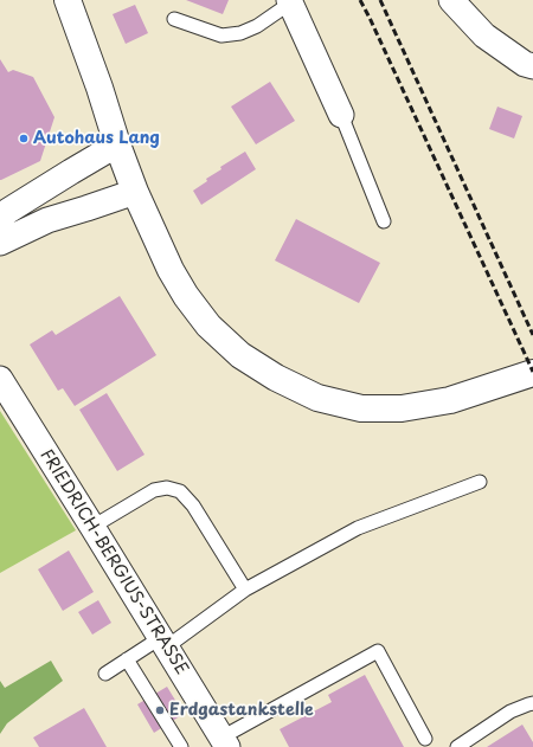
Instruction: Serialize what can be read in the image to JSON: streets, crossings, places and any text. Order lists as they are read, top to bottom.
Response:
{
  "streets": {
    "street": ["FRIEDRICH-BERGIUS-STRASSE"]
  },
  "places": ["Autohaus Lang", "Erdgastankstelle"]
}
